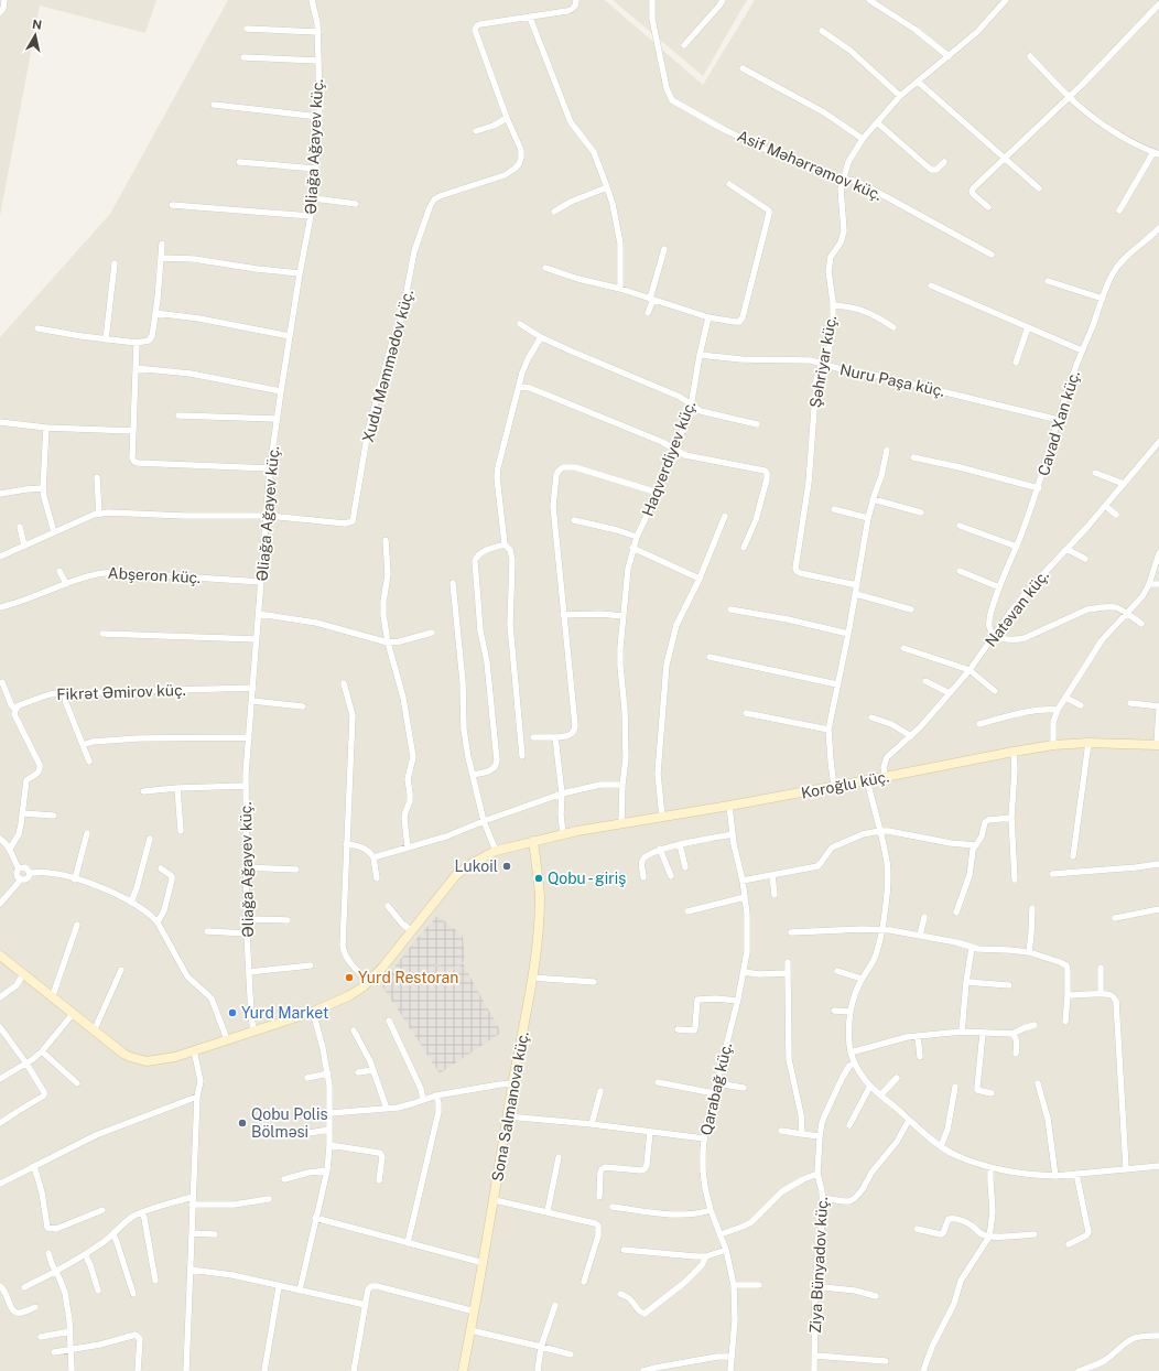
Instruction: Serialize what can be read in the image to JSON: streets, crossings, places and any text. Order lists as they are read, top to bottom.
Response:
{
  "streets": {
    "street": [
      "Əliağa Ağayev küç.",
      "Asif Məhərrəmov küç.",
      "Şəhriyar küç.",
      "Xudu Məmmədov küç.",
      "Nuru Paşa küç.",
      "Cavad Xan küç.",
      "Haqverdiyev küç.",
      "Abşeron küç.",
      "Natəvan küç.",
      "Fikrət Əmirov küç.",
      "Koroğlu küç.",
      "Qarabağ küç.",
      "Sona Salmanova küç.",
      "Ziya Bünyadov küç."
    ]
  },
  "crossings": [
    ["Əliağa Ağayev küç.", "Xudu Məmmədov küç."],
    ["Əliağa Ağayev küç.", "Abşeron küç."],
    ["Əliağa Ağayev küç.", "Fikrət Əmirov küç."],
    ["Əliağa Ağayev küç.", "Koroğlu küç."],
    ["Asif Məhərrəmov küç.", "Şəhriyar küç."],
    ["Şəhriyar küç.", "Nuru Paşa küç."],
    ["Nuru Paşa küç.", "Cavad Xan küç."],
    ["Nuru Paşa küç.", "Haqverdiyev küç."],
    ["Cavad Xan küç.", "Natəvan küç."],
    ["Haqverdiyev küç.", "Koroğlu küç."],
    ["Natəvan küç.", "Koroğlu küç."],
    ["Koroğlu küç.", "Qarabağ küç."],
    ["Koroğlu küç.", "Sona Salmanova küç."]
  ],
  "places": [
    "Lukoil",
    "Qobu - giriş",
    "Yurd Restoran",
    "Yurd Market",
    "Qobu Polis Bölməsi"
  ],
  "north": "top"
}
